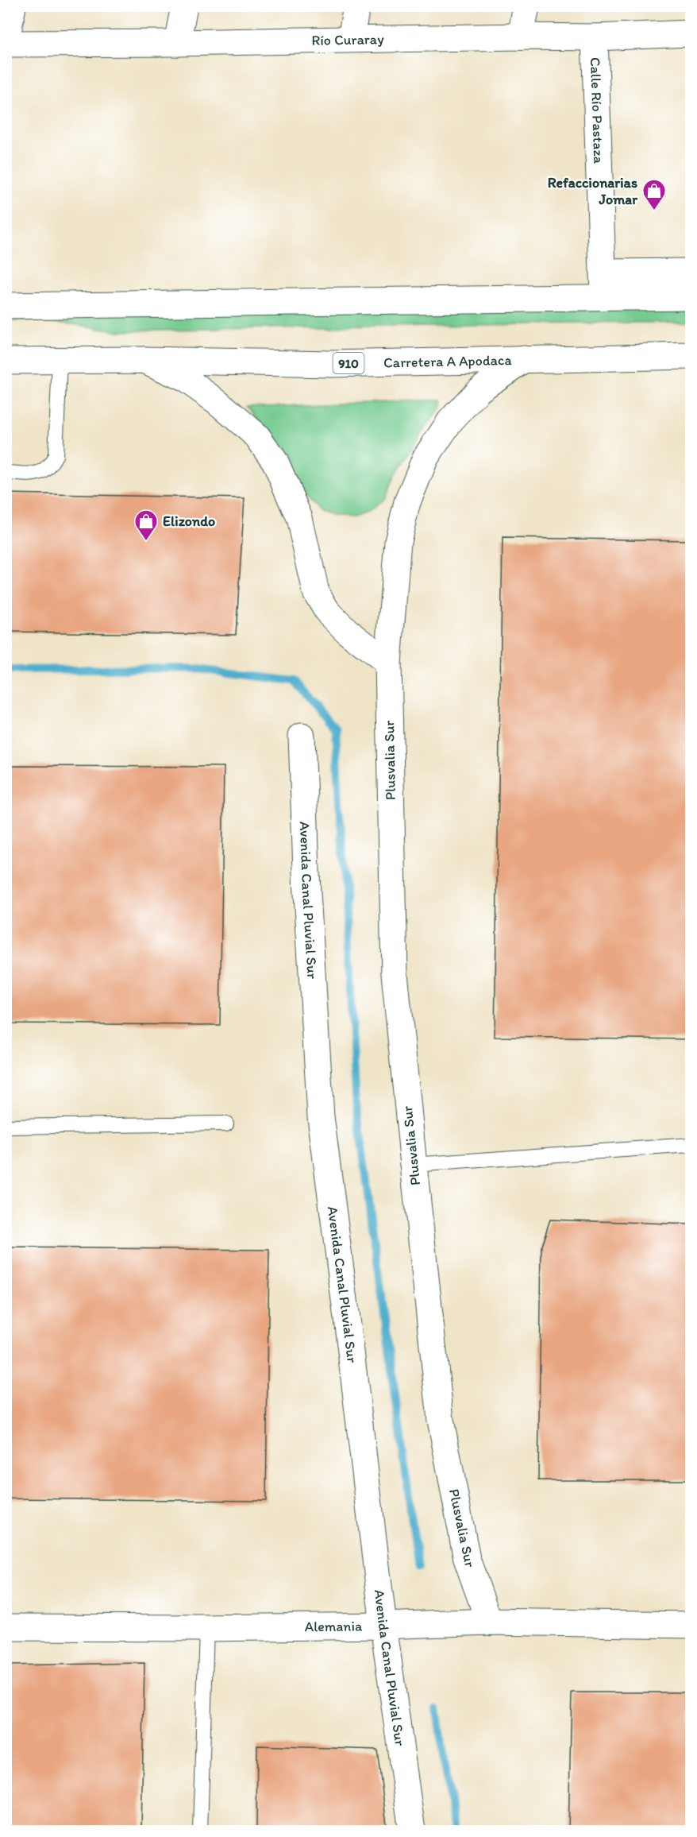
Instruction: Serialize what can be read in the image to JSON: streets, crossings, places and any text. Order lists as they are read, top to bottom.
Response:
{
  "streets": {
    "street": [
      "Río Curaray",
      "Calle Río Pastaza",
      "Carretera A Apodaca",
      "910",
      "Plusvalia Sur",
      "Avenida Canal Pluvial Sur",
      "Alemania"
    ]
  },
  "crossings": [
    ["Río Curaray", "Calle Río Pastaza"],
    ["Carretera A Apodaca", "Plusvalia Sur"],
    ["Plusvalia Sur", "Alemania"],
    ["Avenida Canal Pluvial Sur", "Alemania"]
  ],
  "places": {
    "shop": ["Refaccionarias Jomar", "Elizondo"]
  }
}
